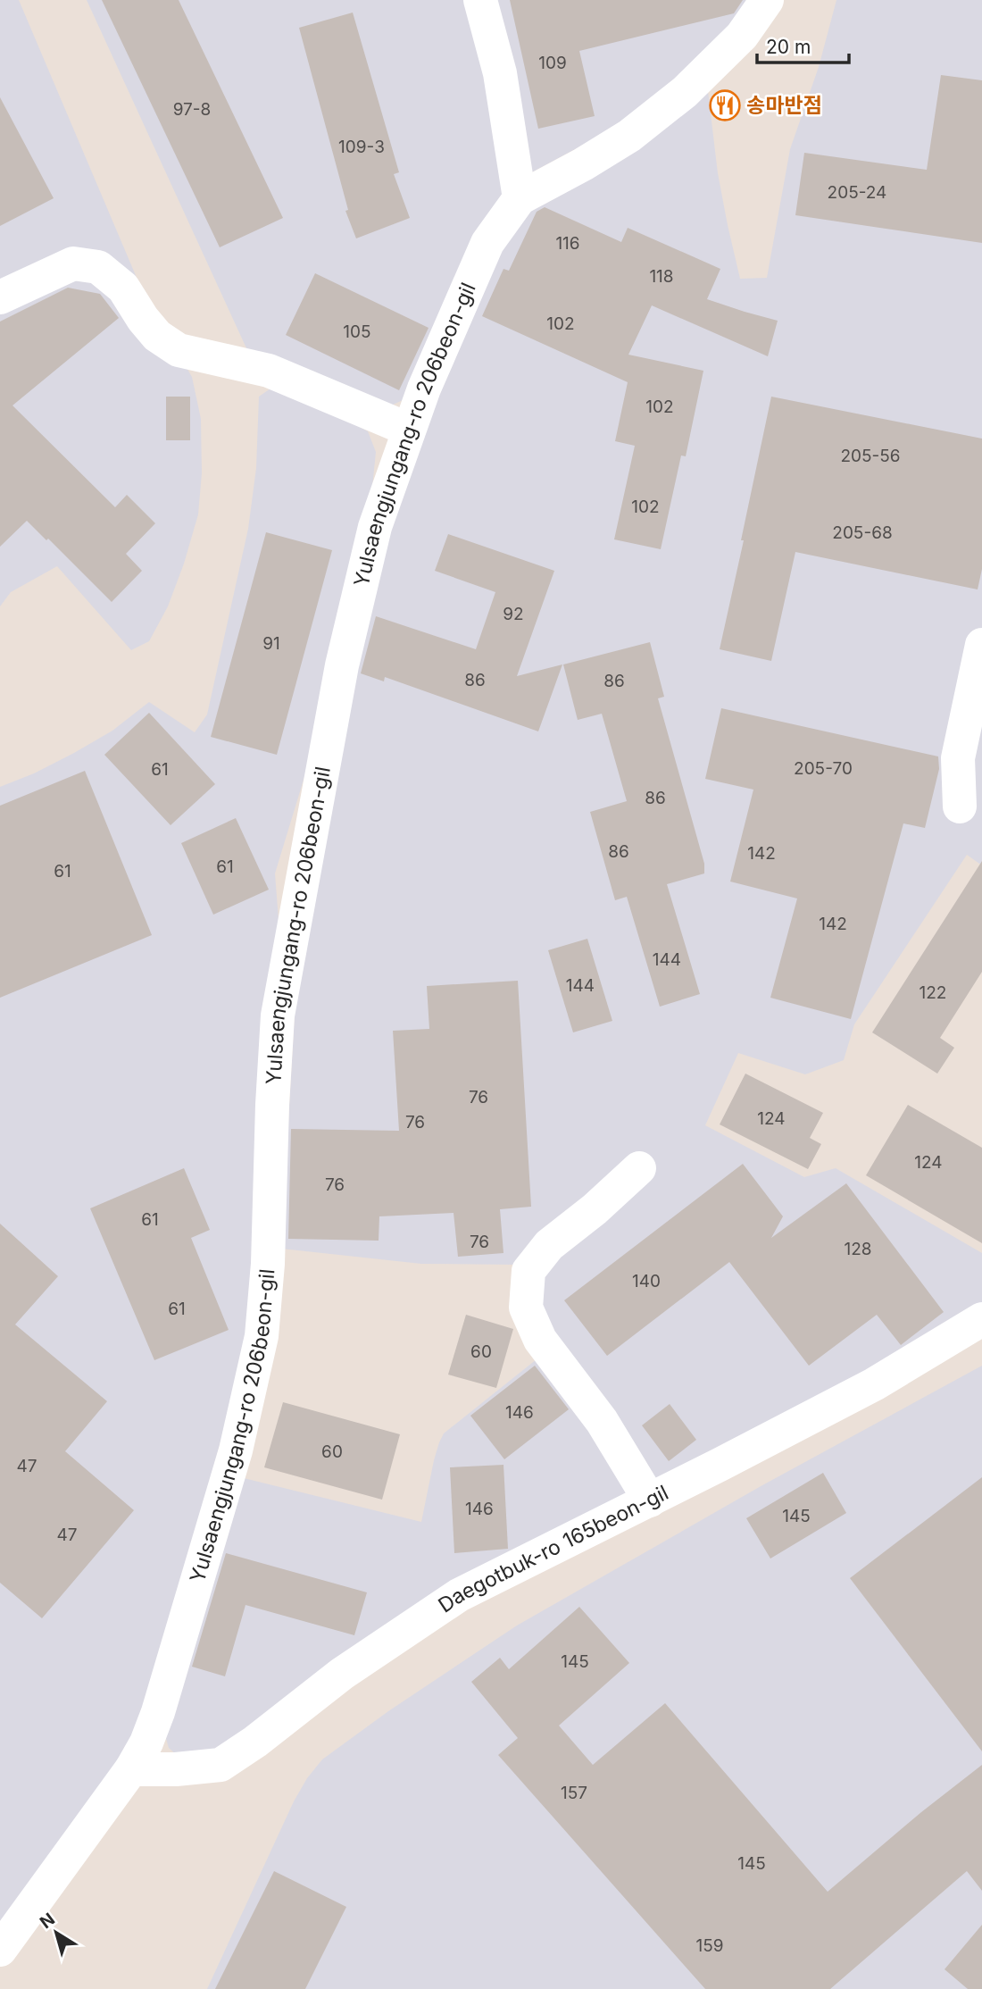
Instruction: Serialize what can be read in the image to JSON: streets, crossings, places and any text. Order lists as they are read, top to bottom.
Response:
{
  "streets": {
    "street": ["Yulsaengjungang-ro 206beon-gil", "Daegotbuk-ro 165beon-gil"]
  },
  "crossings": [
    ["Yulsaengjungang-ro 206beon-gil", "Daegotbuk-ro 165beon-gil"]
  ],
  "places": {
    "restaurant": ["송마반점"]
  },
  "house_numbers": [
    "109",
    "97-8",
    "109-3",
    "205-24",
    "116",
    "118",
    "102",
    "105",
    "102",
    "205-56",
    "102",
    "205-68",
    "92",
    "91",
    "86",
    "86",
    "205-70",
    "61",
    "86",
    "86",
    "142",
    "61",
    "61",
    "142",
    "144",
    "144",
    "122",
    "76",
    "124",
    "76",
    "124",
    "76",
    "61",
    "76",
    "128",
    "140",
    "61",
    "60",
    "146",
    "60",
    "47",
    "146",
    "145",
    "47",
    "145",
    "157",
    "145",
    "159"
  ],
  "scale_bar": "20 m",
  "north": "top left"
}
